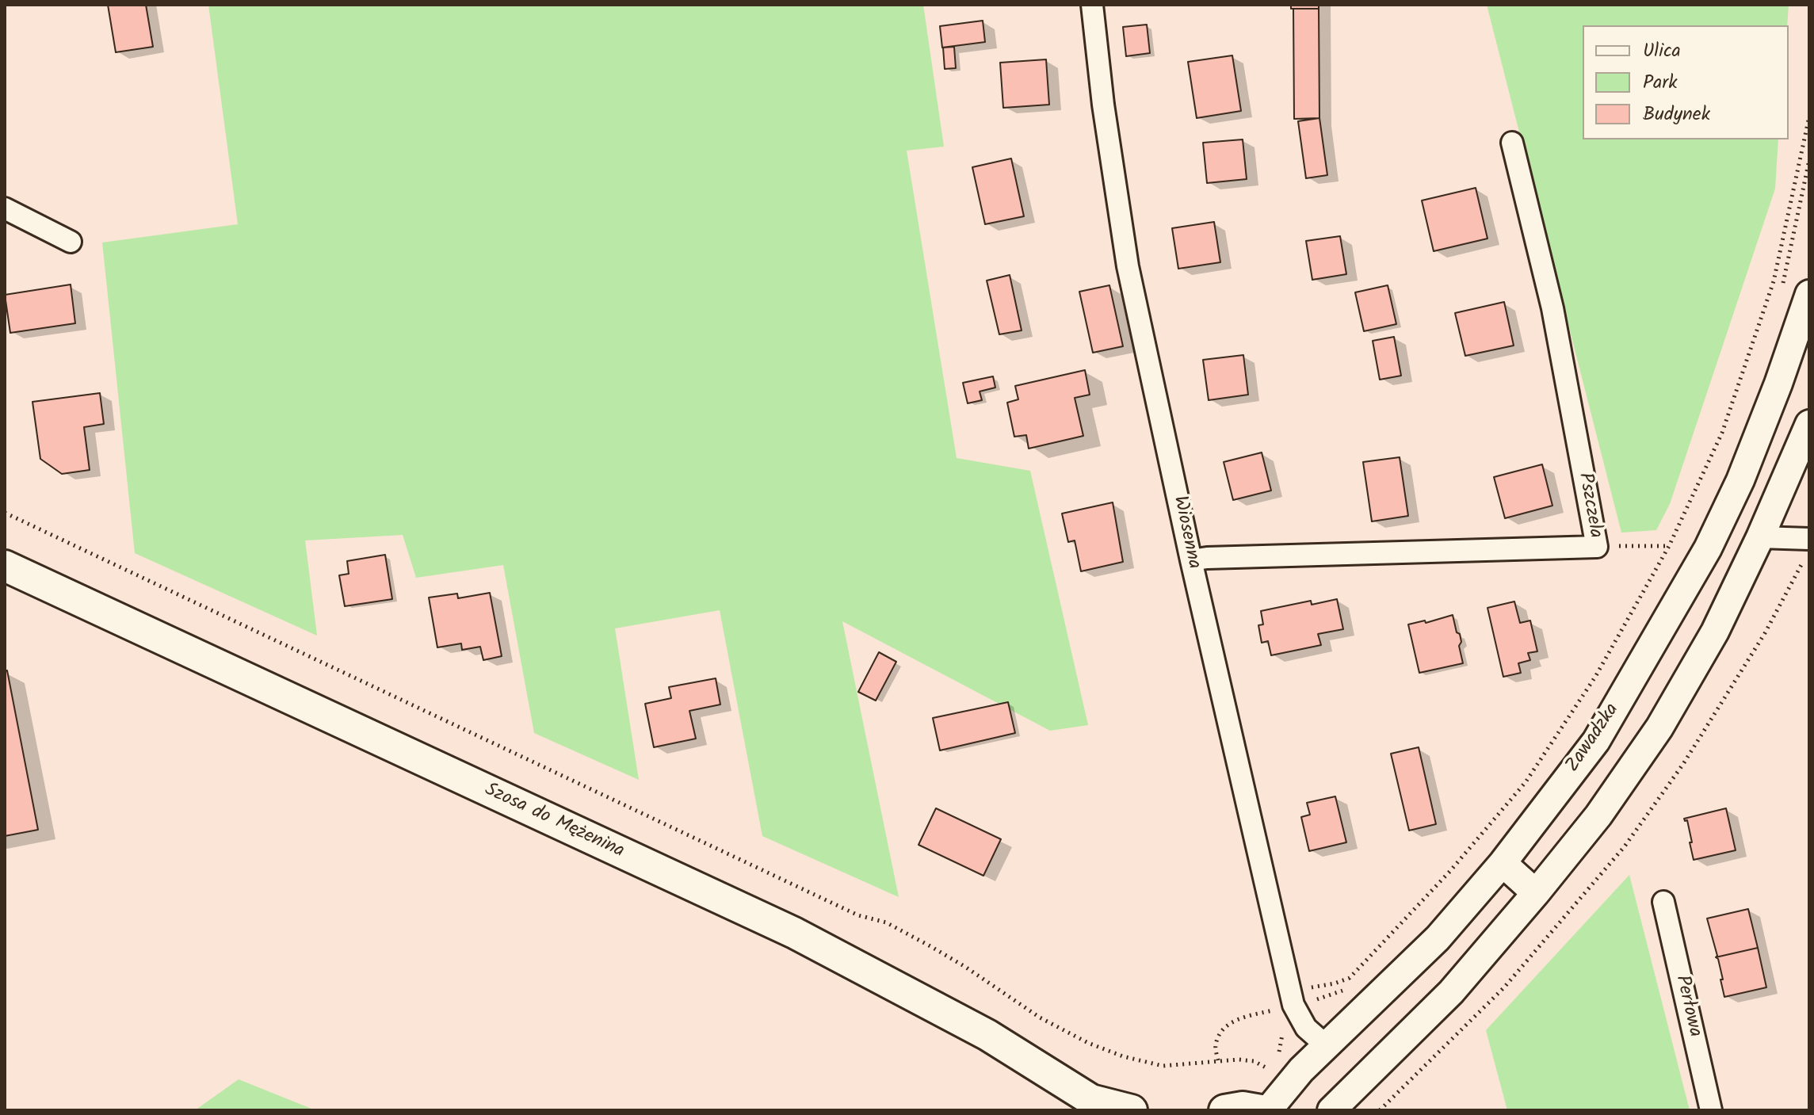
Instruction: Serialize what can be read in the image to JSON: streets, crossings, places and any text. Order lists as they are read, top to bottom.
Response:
{
  "streets": {
    "main road": ["Szosa do Mężenina"],
    "street": [
      "Pszczela",
      "Wiosenna",
      "Zawadzka",
      "Perłowa"
    ]
  },
  "crossings": [
    ["Pszczela", "Wiosenna"],
    ["Wiosenna", "Zawadzka"]
  ],
  "legend": ["Ulica", "Park", "Budynek"]
}
